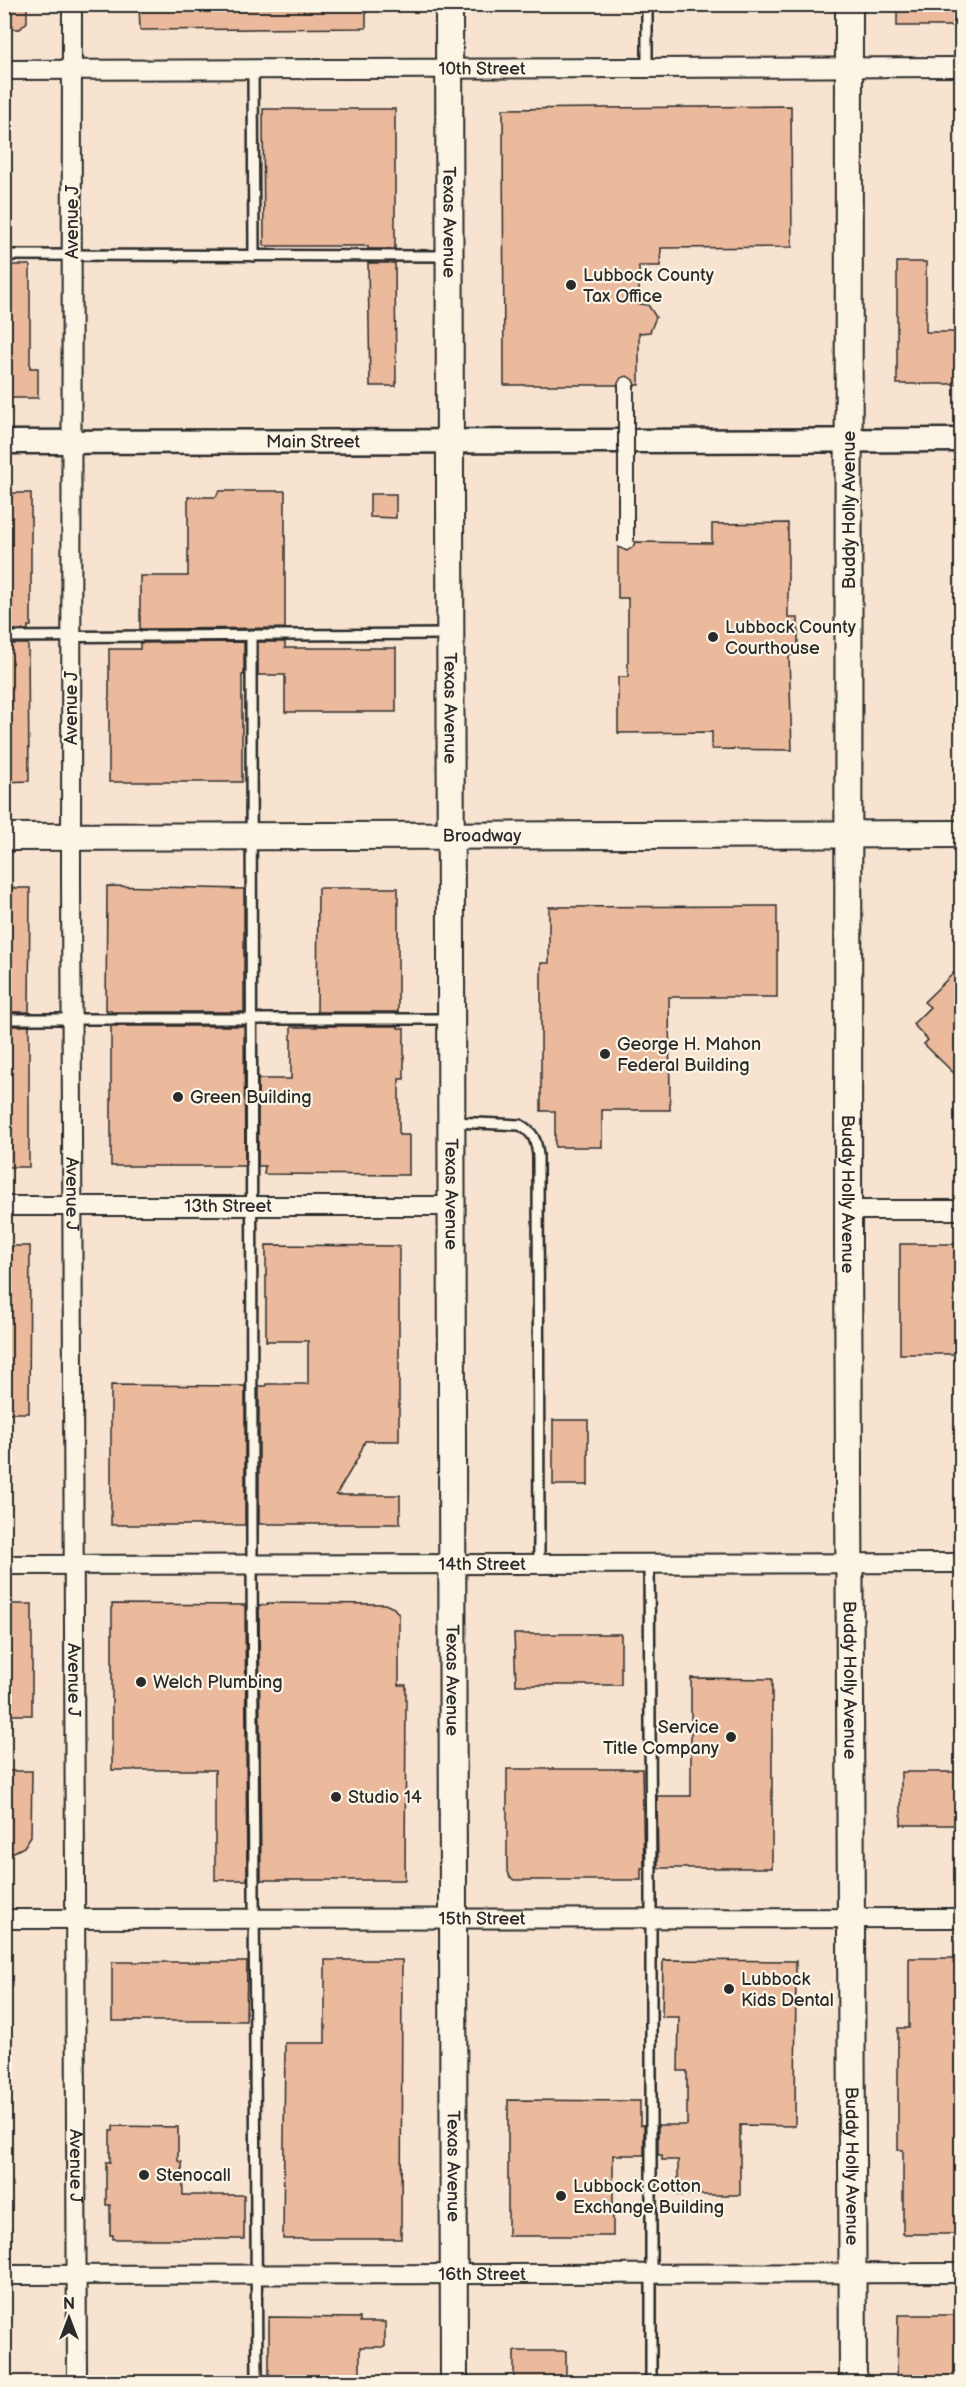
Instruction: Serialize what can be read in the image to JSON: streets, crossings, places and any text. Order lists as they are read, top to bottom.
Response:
{
  "streets": {
    "main road": ["Texas Avenue", "Buddy Holly Avenue", "Broadway"],
    "street": [
      "10th Street",
      "Avenue J",
      "Main Street",
      "13th Street",
      "14th Street",
      "15th Street",
      "16th Street"
    ]
  },
  "crossings": [
    ["10th Street", "Avenue J"],
    ["10th Street", "Texas Avenue"],
    ["10th Street", "Buddy Holly Avenue"],
    ["Avenue J", "Main Street"],
    ["Avenue J", "Broadway"],
    ["Avenue J", "13th Street"],
    ["Avenue J", "14th Street"],
    ["Avenue J", "15th Street"],
    ["Avenue J", "16th Street"],
    ["Texas Avenue", "Main Street"],
    ["Texas Avenue", "Broadway"],
    ["Texas Avenue", "13th Street"],
    ["Texas Avenue", "14th Street"],
    ["Texas Avenue", "15th Street"],
    ["Texas Avenue", "16th Street"],
    ["Main Street", "Buddy Holly Avenue"],
    ["Buddy Holly Avenue", "Broadway"],
    ["Buddy Holly Avenue", "14th Street"],
    ["Buddy Holly Avenue", "15th Street"],
    ["Buddy Holly Avenue", "16th Street"]
  ],
  "places": [
    "Lubbock County Tax Office",
    "Lubbock County Courthouse",
    "George H. Mahon Federal Building",
    "Green Building",
    "Welch Plumbing",
    "Service Title Company",
    "Studio 14",
    "Lubbock Kids Dental",
    "Stenocall",
    "Lubbock Cotton Exchange Building"
  ],
  "north": "top"
}
